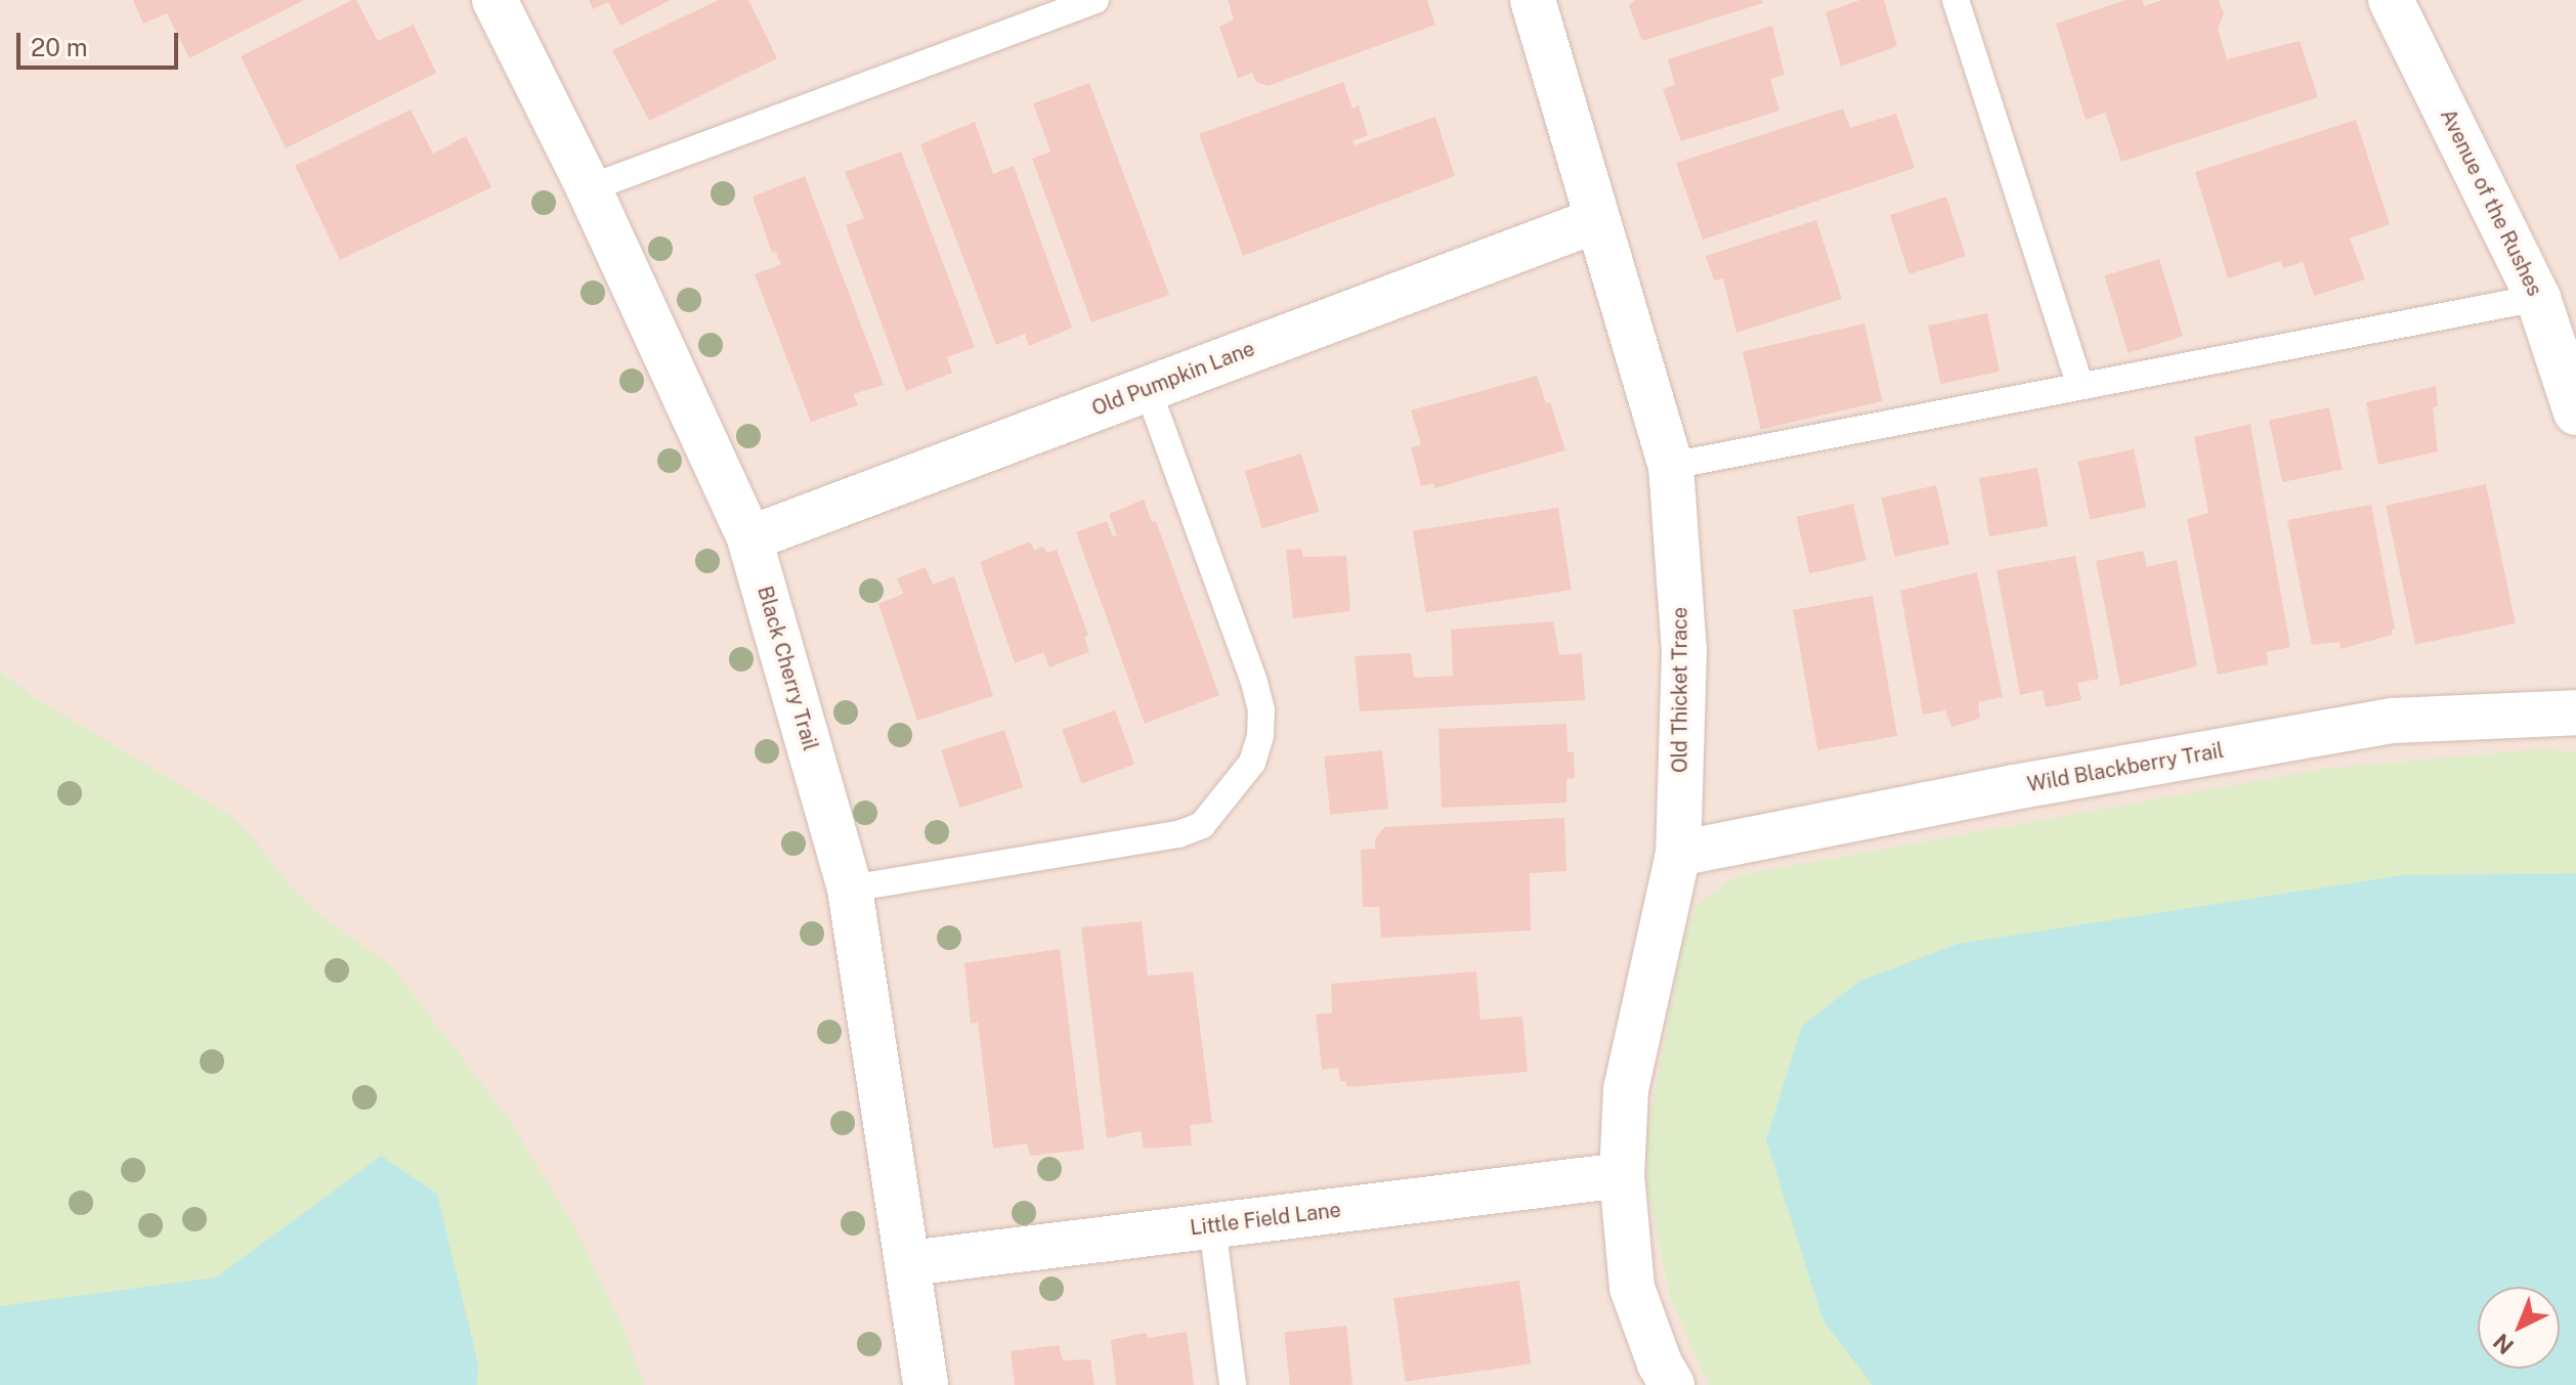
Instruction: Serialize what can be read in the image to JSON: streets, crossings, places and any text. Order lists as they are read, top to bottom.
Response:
{
  "streets": {
    "street": [
      "Avenue of the Rushes",
      "Old Pumpkin Lane",
      "Black Cherry Trail",
      "Old Thicket Trace",
      "Wild Blackberry Trail",
      "Little Field Lane"
    ]
  },
  "crossings": [
    ["Old Pumpkin Lane", "Black Cherry Trail"],
    ["Old Pumpkin Lane", "Old Thicket Trace"],
    ["Black Cherry Trail", "Little Field Lane"],
    ["Old Thicket Trace", "Wild Blackberry Trail"],
    ["Old Thicket Trace", "Little Field Lane"]
  ],
  "scale_bar": "20 m",
  "north": "bottom left"
}
